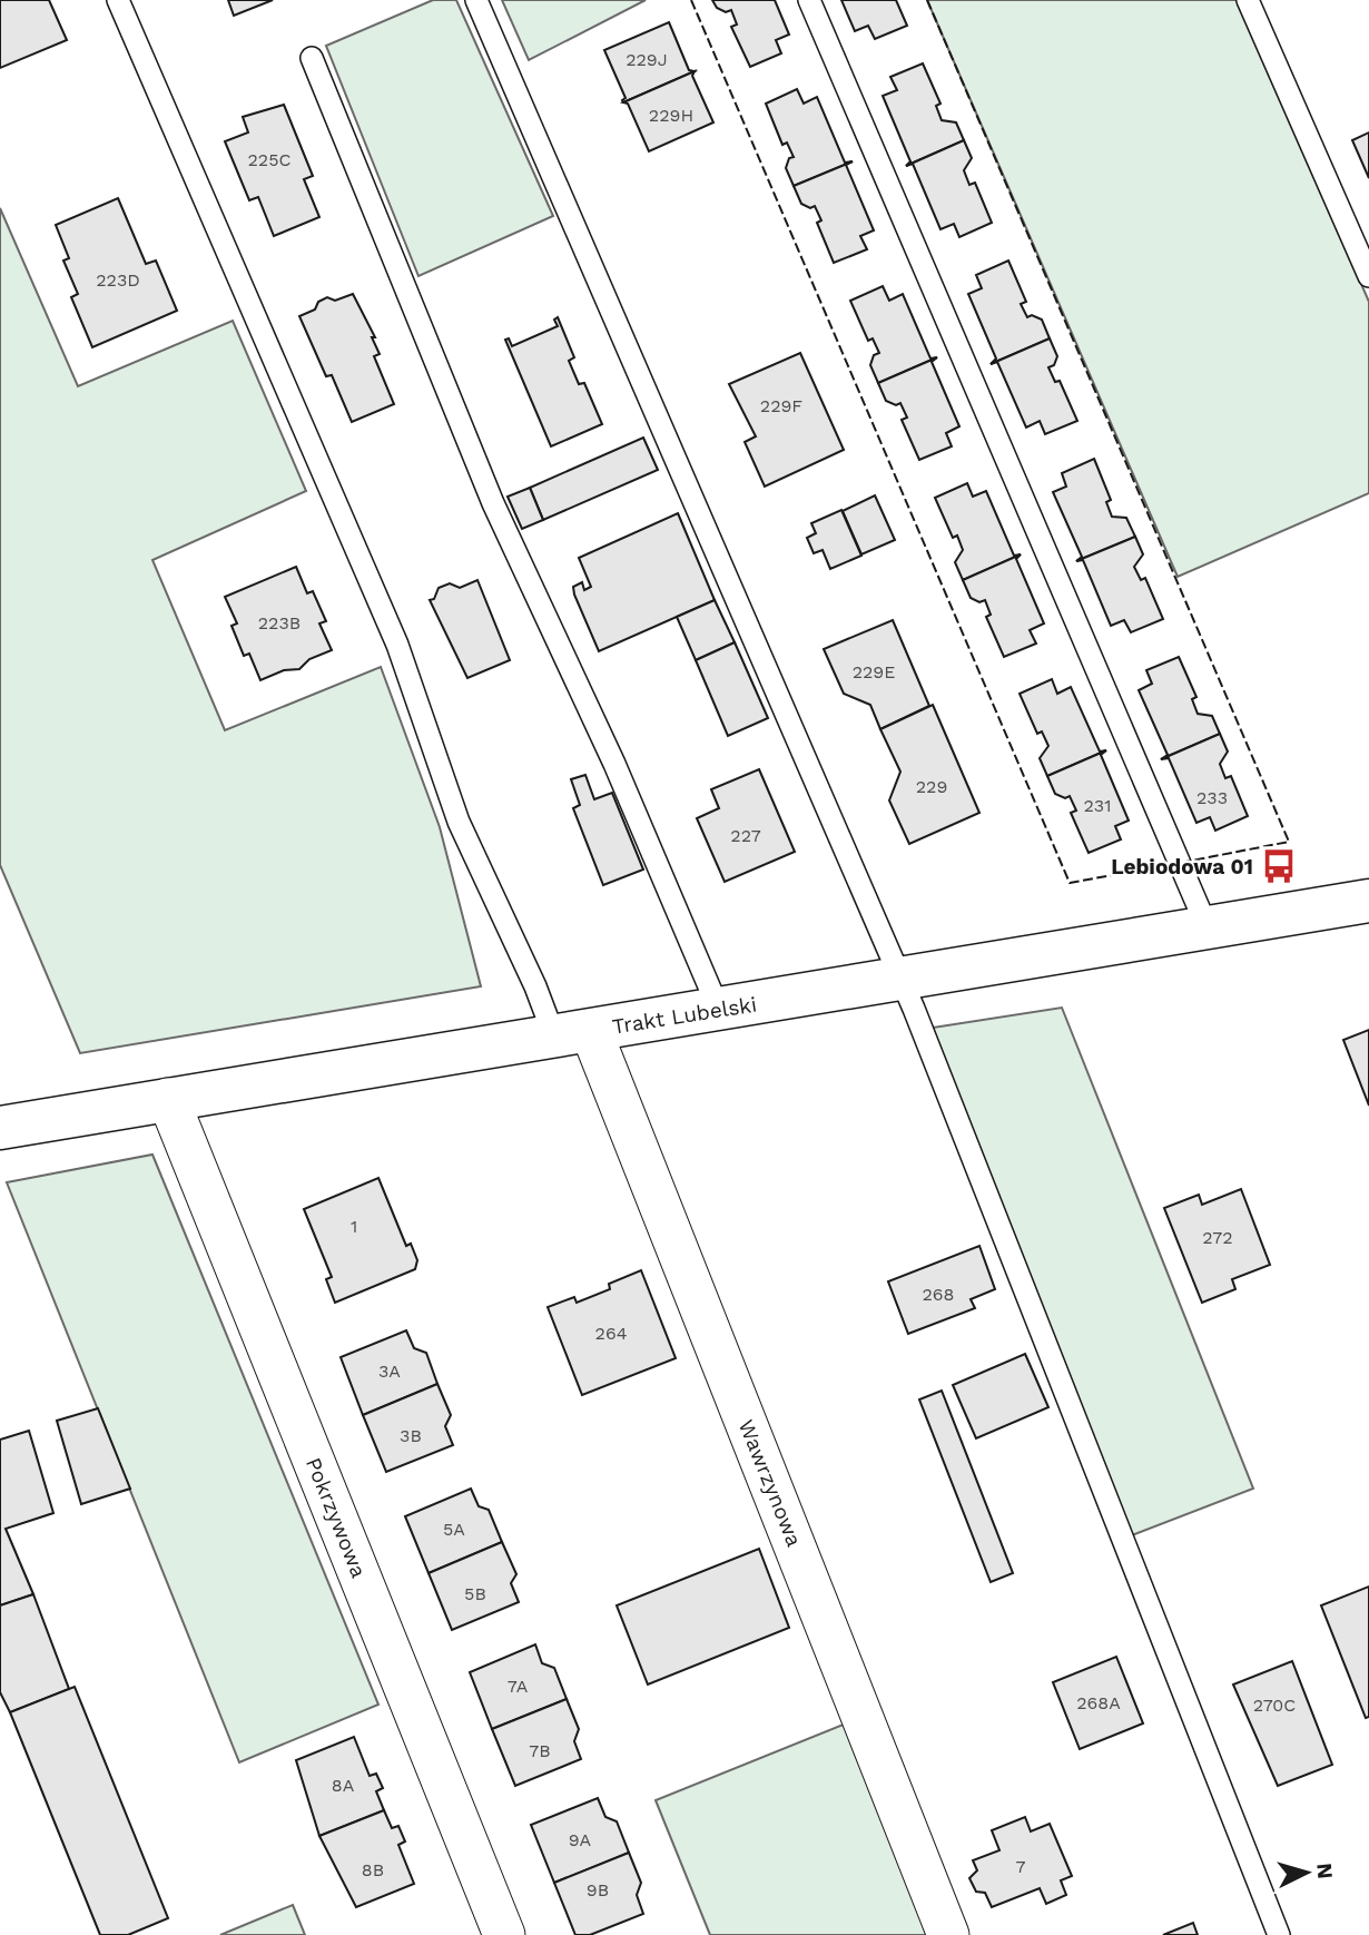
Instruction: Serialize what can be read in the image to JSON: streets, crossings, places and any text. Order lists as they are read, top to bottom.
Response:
{
  "streets": {
    "street": ["Trakt Lubelski", "Wawrzynowa", "Pokrzywowa"]
  },
  "crossings": [
    ["Trakt Lubelski", "Wawrzynowa"],
    ["Trakt Lubelski", "Pokrzywowa"]
  ],
  "places": {
    "bus stop": ["Lebiodowa 01"]
  },
  "house_numbers": [
    "229J",
    "229H",
    "225C",
    "223D",
    "229F",
    "223B",
    "229E",
    "229",
    "233",
    "231",
    "227",
    "1",
    "272",
    "268",
    "264",
    "3A",
    "3B",
    "5A",
    "5B",
    "7A",
    "268A",
    "270C",
    "7B",
    "8A",
    "9A",
    "7",
    "8B",
    "9B"
  ],
  "north": "right"
}
